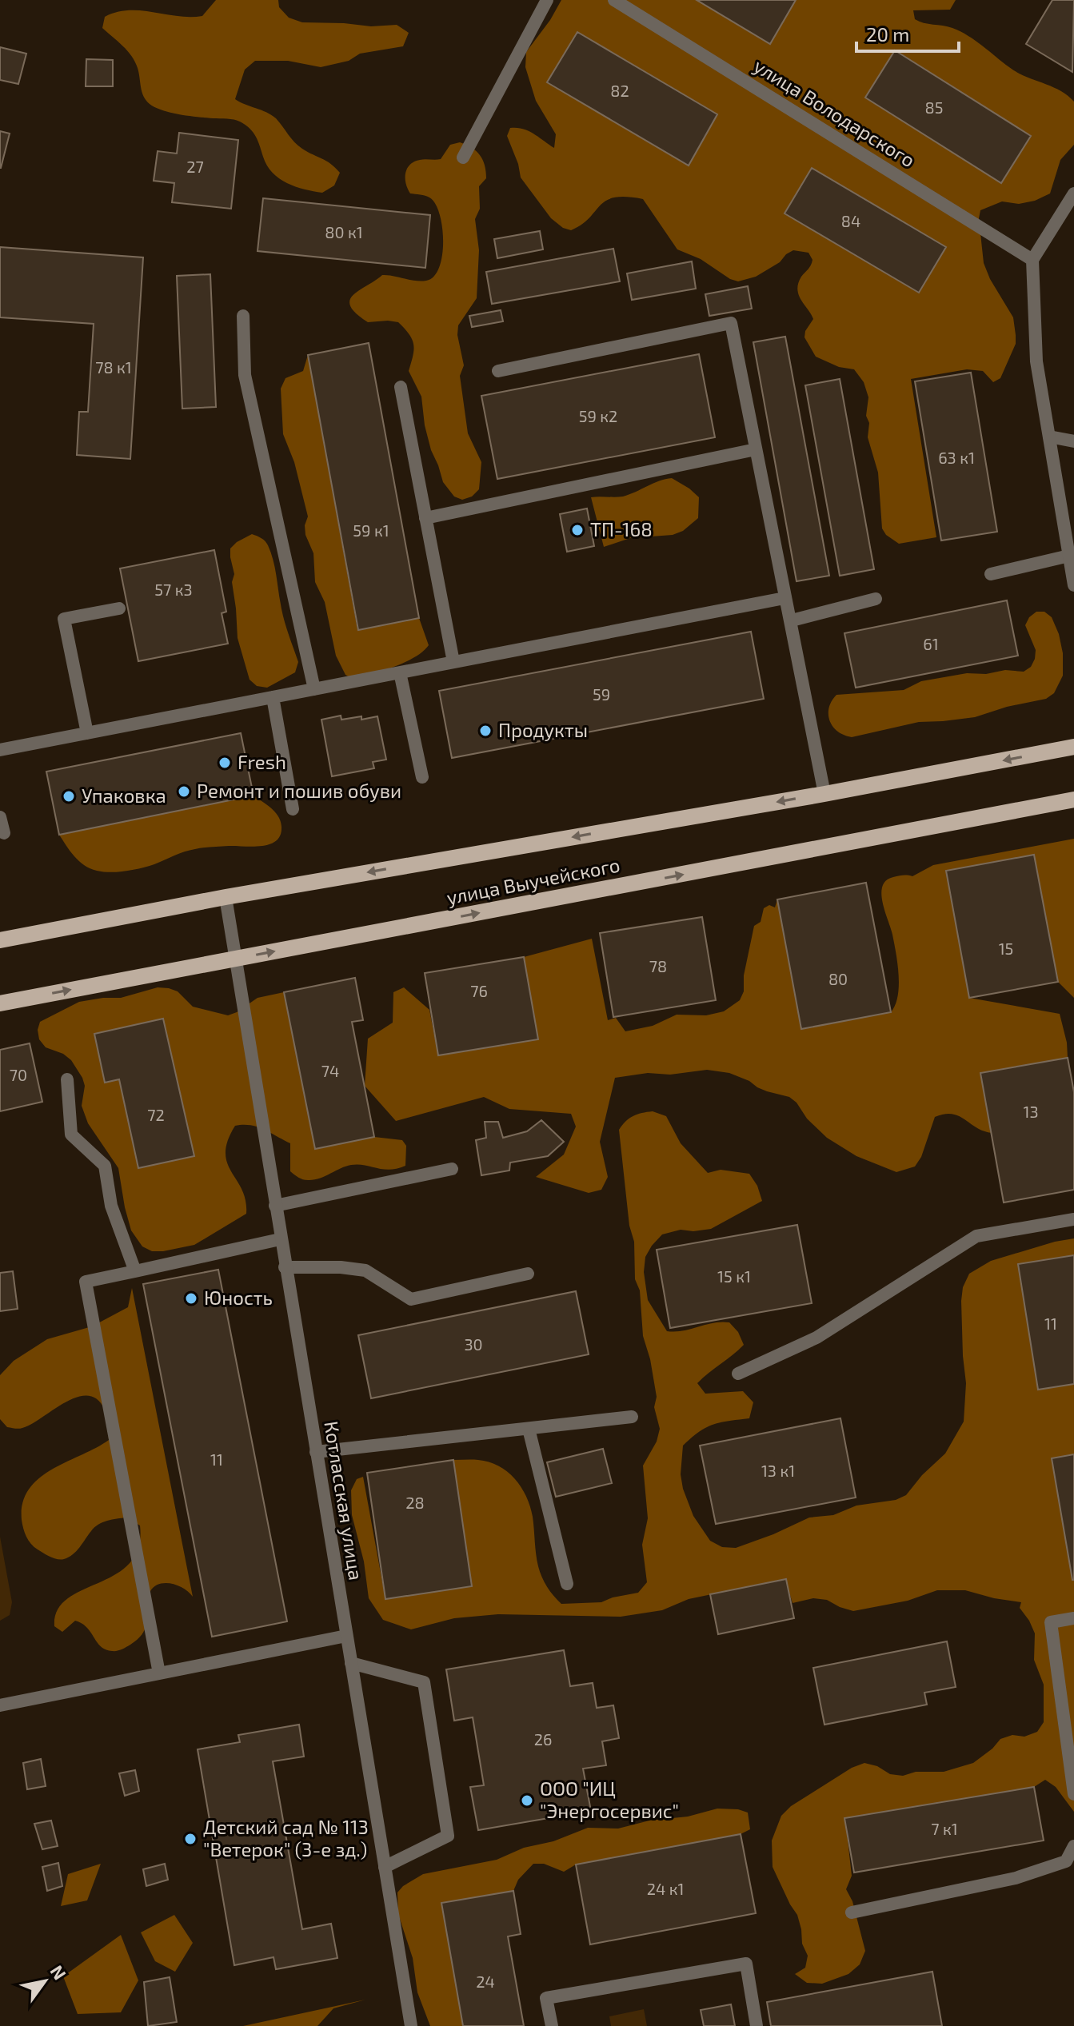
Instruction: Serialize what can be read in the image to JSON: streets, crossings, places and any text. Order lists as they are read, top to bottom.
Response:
{
  "streets": {
    "main road": ["улица Выучейского"],
    "street": ["улица Володарского", "Котласская улица"]
  },
  "crossings": [
    ["улица Выучейского", "Котласская улица"]
  ],
  "places": [
    "ТП-168",
    "Продукты",
    "Fresh",
    "Ремонт и пошив обуви",
    "Упаковка",
    "Юность",
    "ООО \"ИЦ \"Энергосервис\"",
    "Детский сад № 113 \"Ветерок\" (3-е зд.)"
  ],
  "house_numbers": [
    "82",
    "85",
    "27",
    "84",
    "80 к1",
    "78 к1",
    "59 к2",
    "63 к1",
    "59 к1",
    "57 к3",
    "61",
    "59",
    "15",
    "78",
    "80",
    "76",
    "74",
    "70",
    "13",
    "72",
    "15 к1",
    "11",
    "30",
    "11",
    "13 к1",
    "28",
    "26",
    "7 к1",
    "24 к1",
    "24"
  ],
  "scale_bar": "20 m",
  "north": "top right"
}
